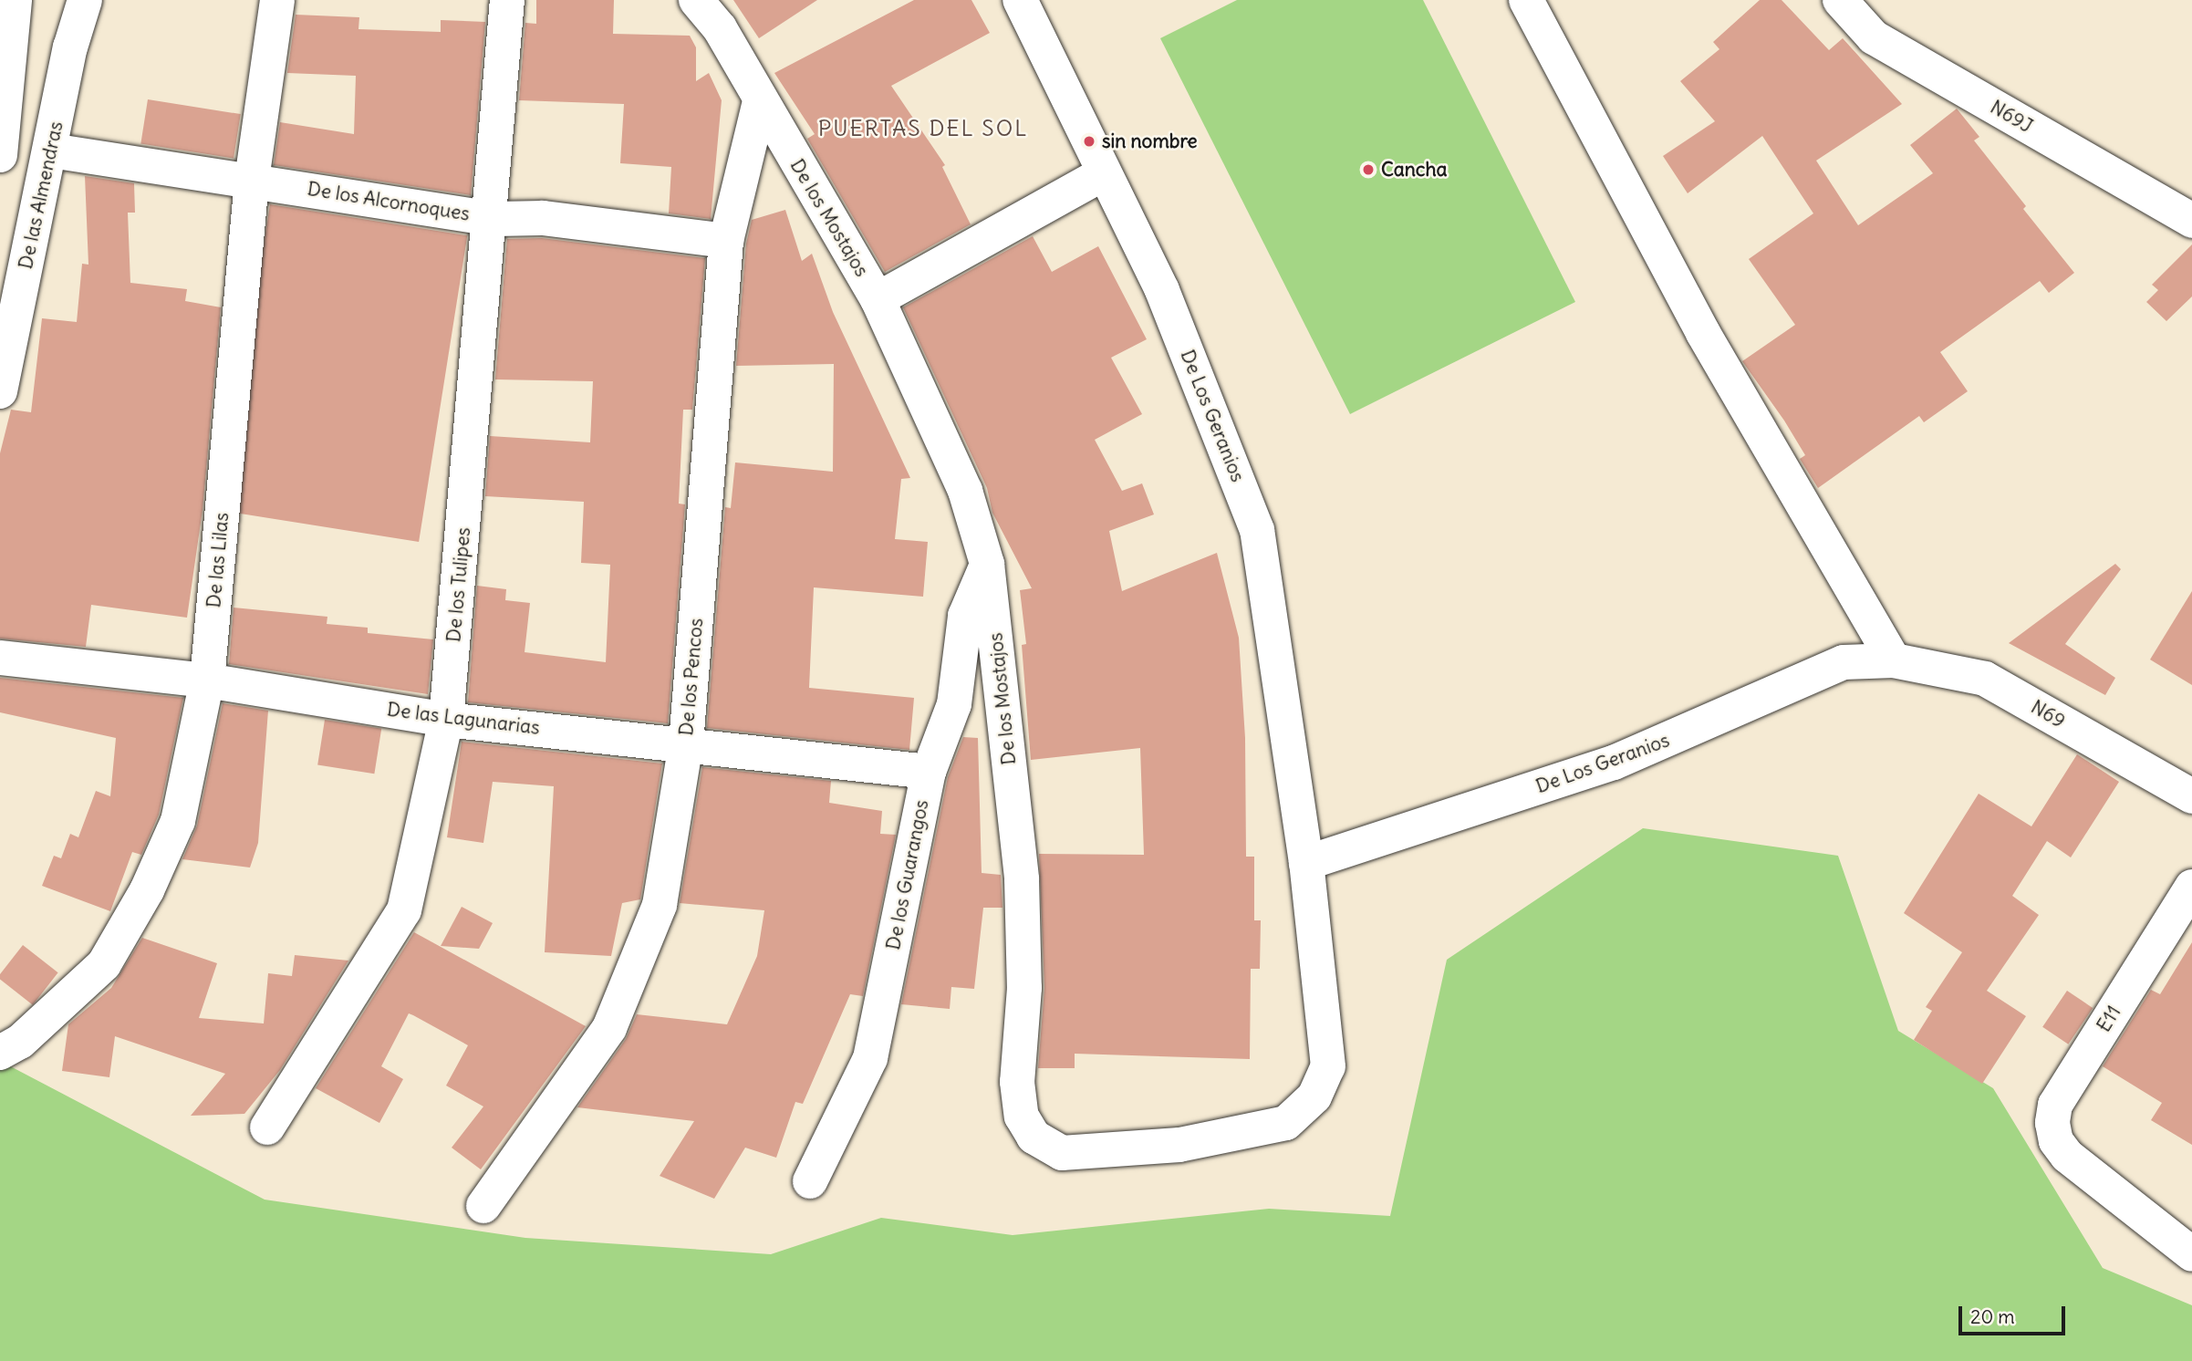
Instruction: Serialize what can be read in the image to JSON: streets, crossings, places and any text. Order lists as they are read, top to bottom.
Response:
{
  "streets": {
    "street": [
      "N69J",
      "De las Almendras",
      "De los Alcornoques",
      "De los Mostajos",
      "De Los Geranios",
      "De las Lilas",
      "De los Tulipes",
      "De los Pencos",
      "N69",
      "De las Lagunarias",
      "De los Guarangos",
      "E11"
    ]
  },
  "crossings": [
    ["De las Almendras", "De los Alcornoques"],
    ["De los Alcornoques", "De las Lilas"],
    ["De los Alcornoques", "De los Tulipes"],
    ["De los Alcornoques", "De los Pencos"],
    ["De los Mostajos", "De Los Geranios"],
    ["De los Mostajos", "De los Pencos"],
    ["De los Mostajos", "De los Guarangos"],
    ["De Los Geranios", "N69"],
    ["De las Lilas", "De las Lagunarias"],
    ["De los Tulipes", "De las Lagunarias"],
    ["De los Pencos", "De las Lagunarias"],
    ["De las Lagunarias", "De los Guarangos"]
  ],
  "districts": ["PUERTAS DEL SOL"],
  "places": ["sin nombre", "Cancha"],
  "scale_bar": "20 m"
}
